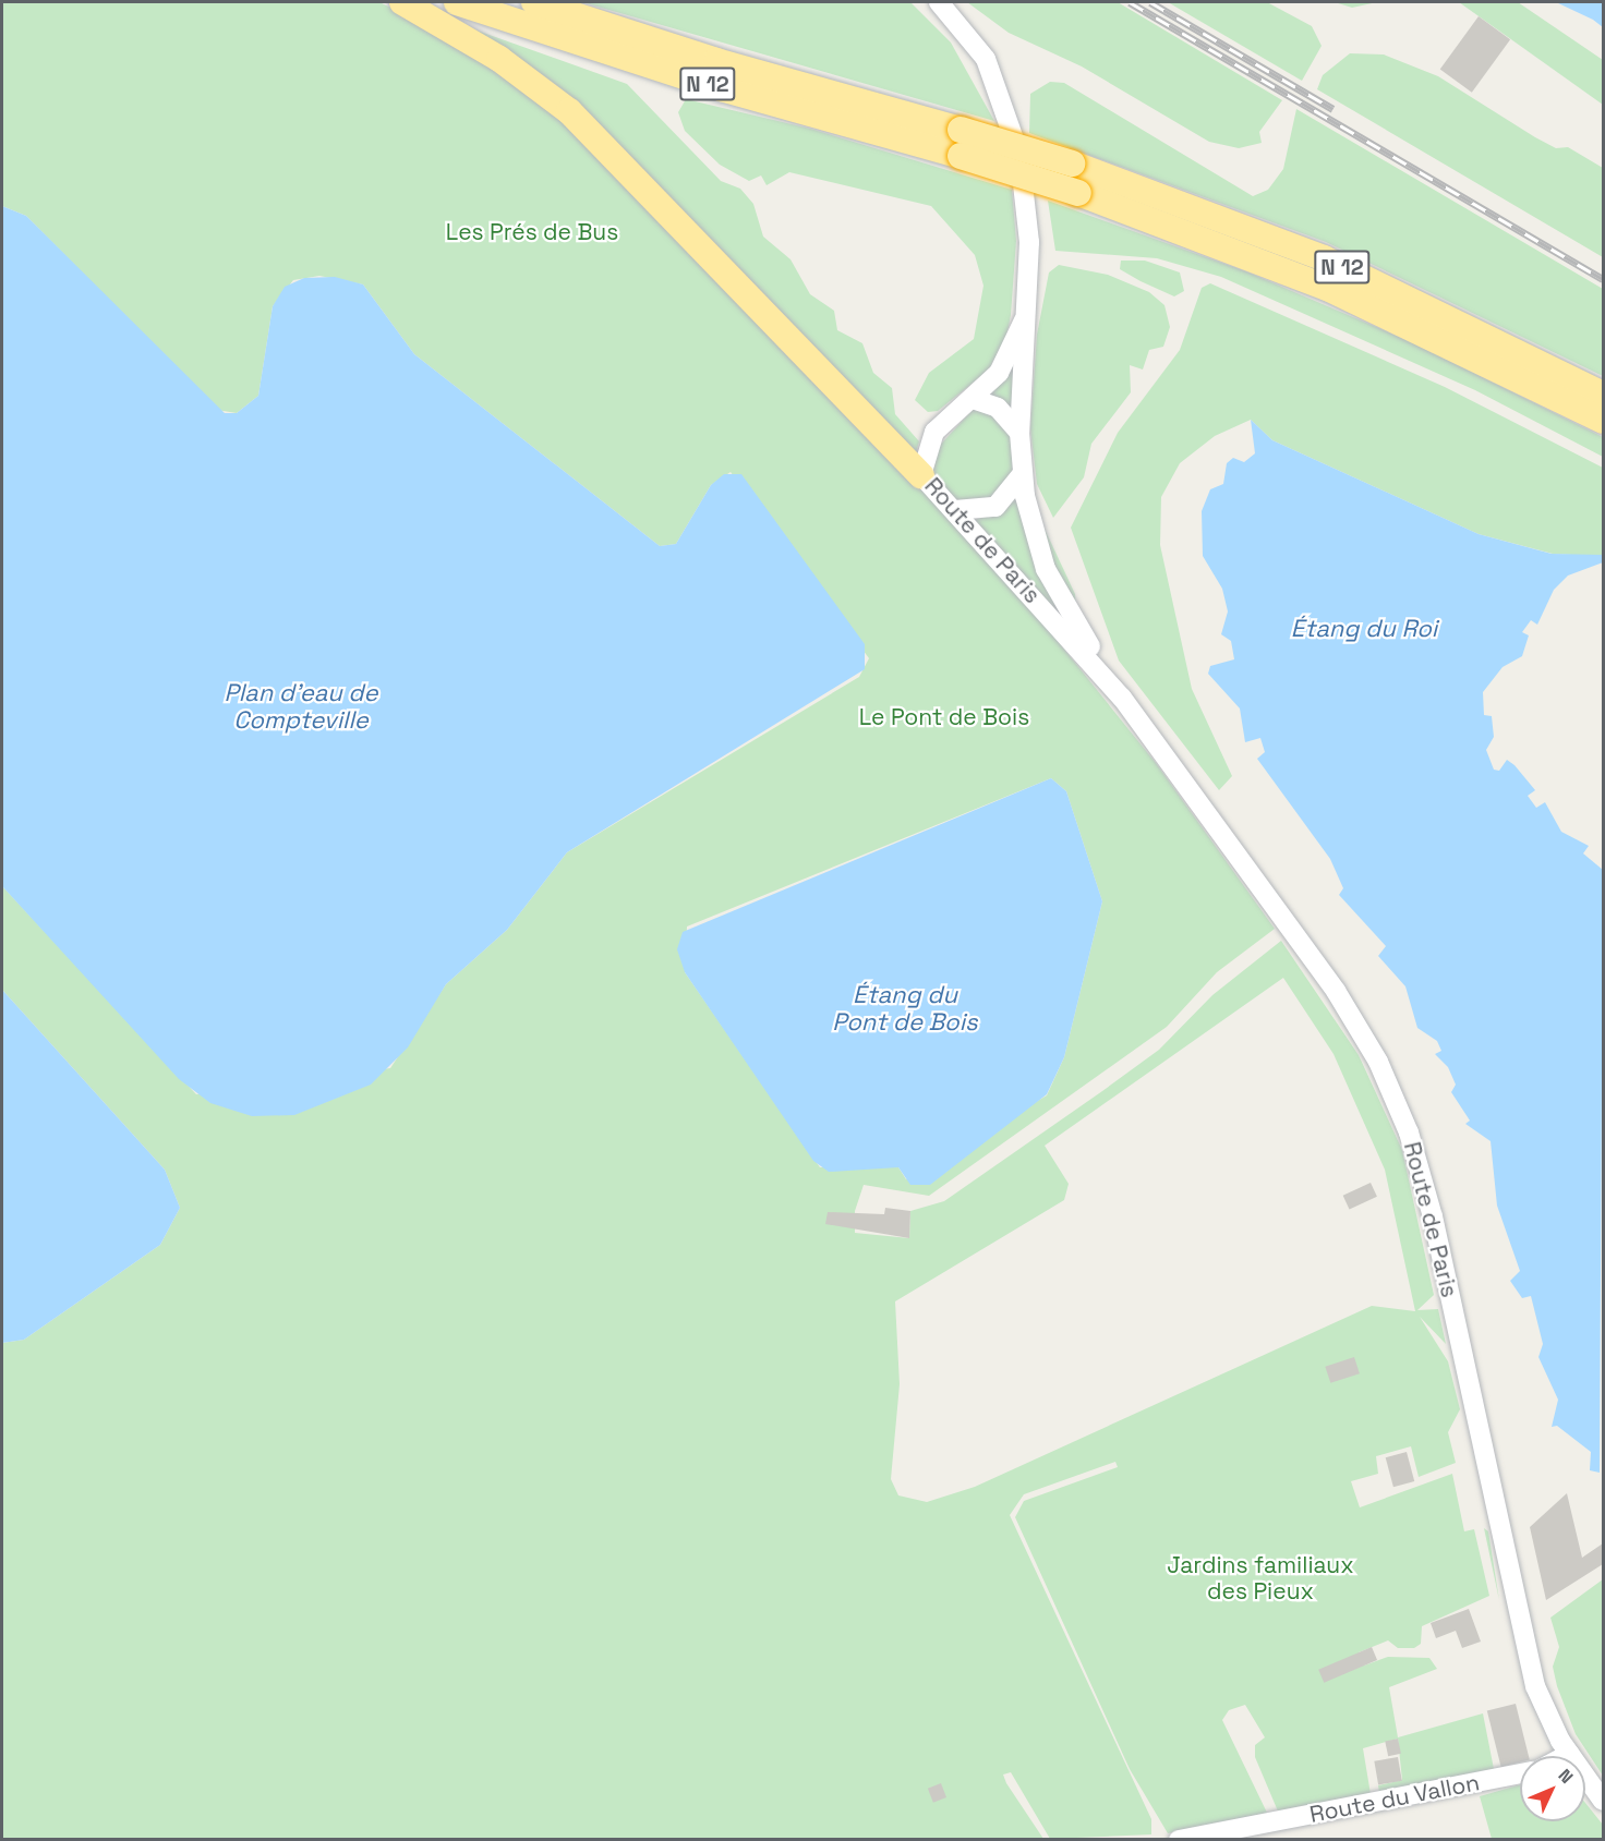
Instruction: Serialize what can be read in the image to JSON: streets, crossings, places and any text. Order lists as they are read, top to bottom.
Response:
{
  "streets": {
    "highway": ["N 12"],
    "street": ["Route de Paris", "Route du Vallon"]
  },
  "water": ["Étang du Roi", "Plan d'eau de Compteville", "Étang du Pont de Bois"],
  "parks": ["Les Prés de Bus", "Le Pont de Bois", "Jardins familiaux des Pieux"],
  "north": "top right"
}
